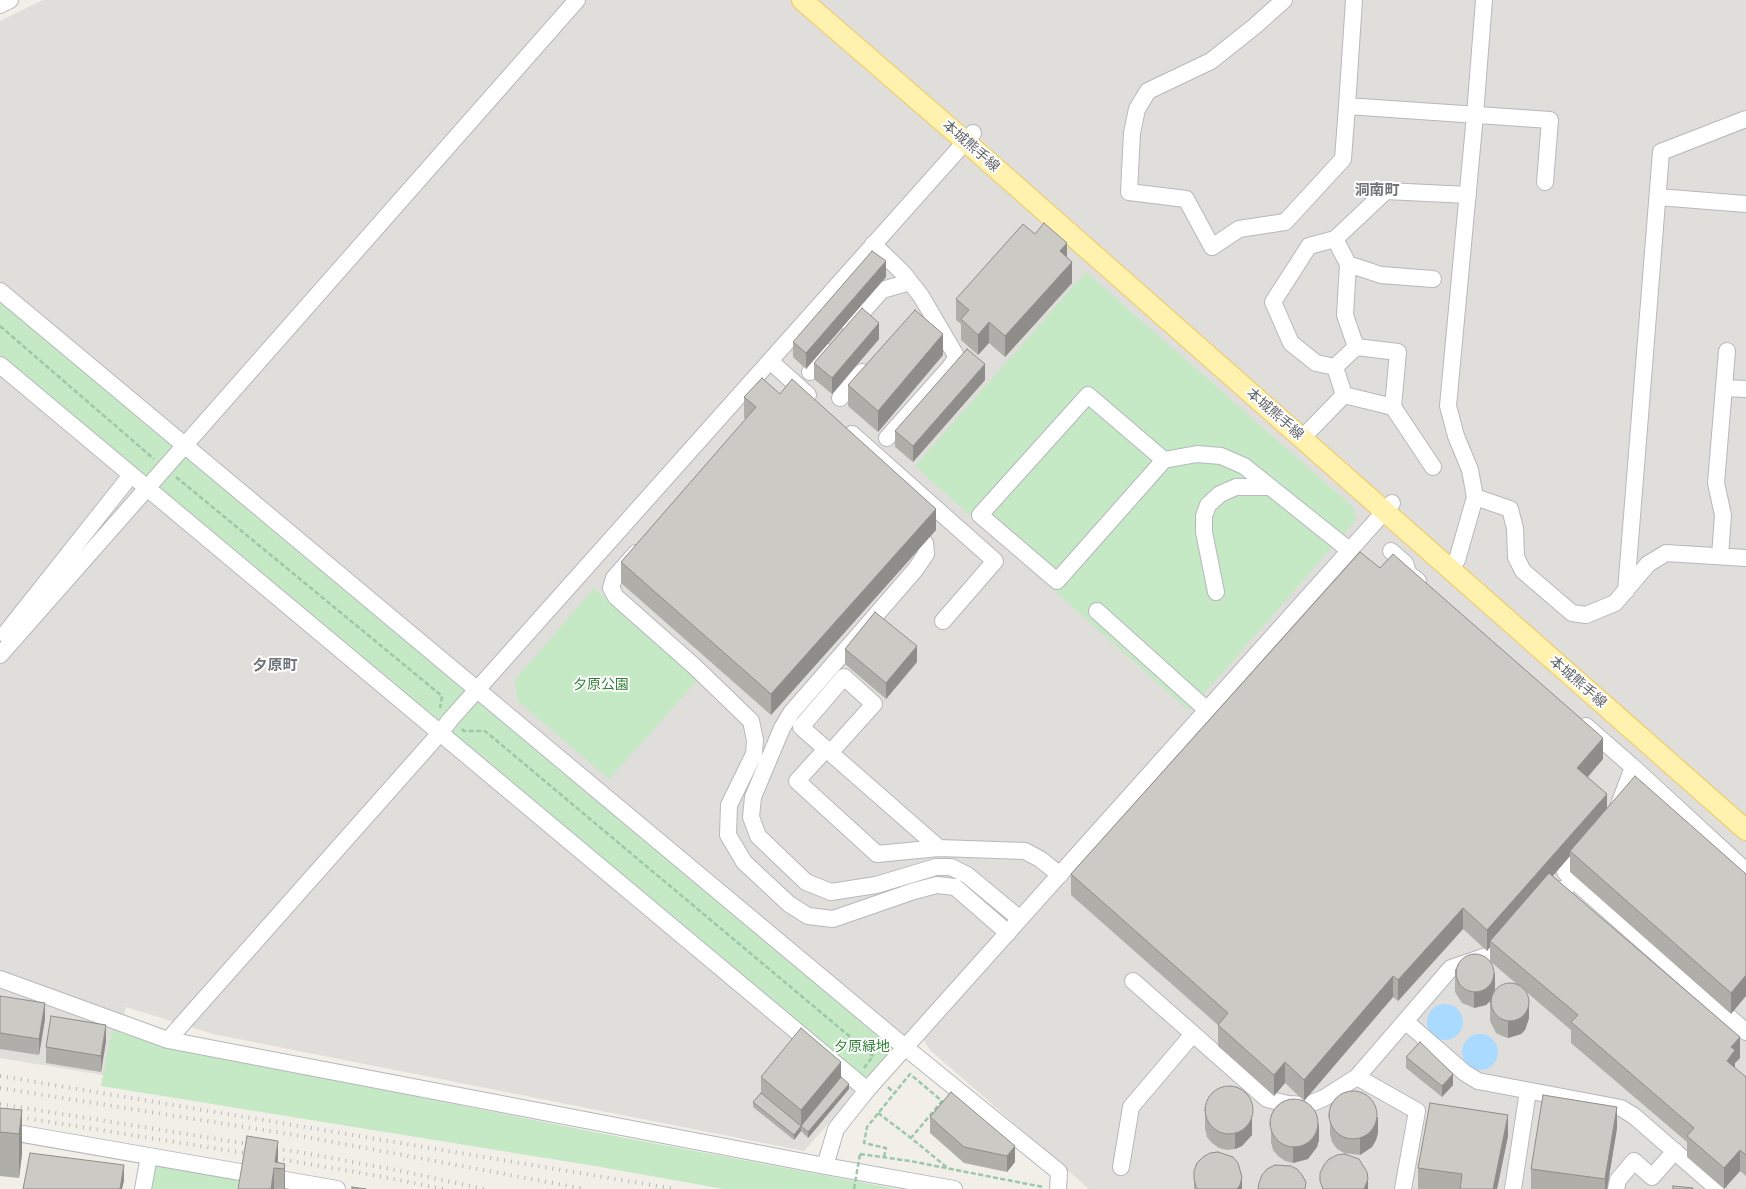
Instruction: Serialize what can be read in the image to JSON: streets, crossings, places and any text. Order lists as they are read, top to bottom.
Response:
{
  "streets": {
    "main road": ["本城熊手線"]
  },
  "districts": ["洞南町", "夕原町"],
  "parks": ["夕原公園", "夕原緑地"]
}
